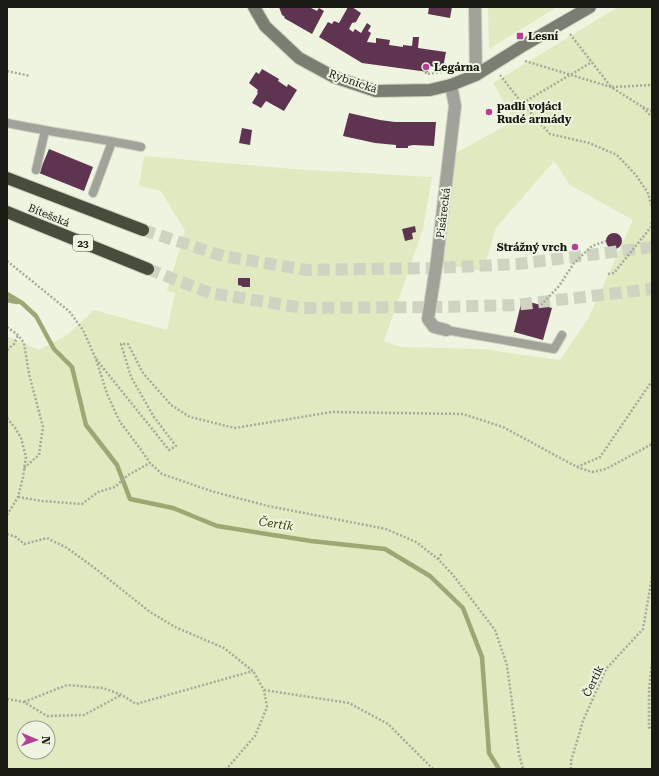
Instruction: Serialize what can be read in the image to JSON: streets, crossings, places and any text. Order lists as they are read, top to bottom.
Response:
{
  "streets": {
    "highway": ["Bítešská", "23"],
    "street": ["Rybnická", "Pisárecká"],
    "path": ["Čertík"]
  },
  "crossings": [
    ["Rybnická", "Pisárecká"]
  ],
  "water": ["Čertík"],
  "places": {
    "transit": ["Lesní"],
    "other": ["Legárna", "padlí vojáci Rudé armády", "Strážný vrch"]
  },
  "north": "right"
}
